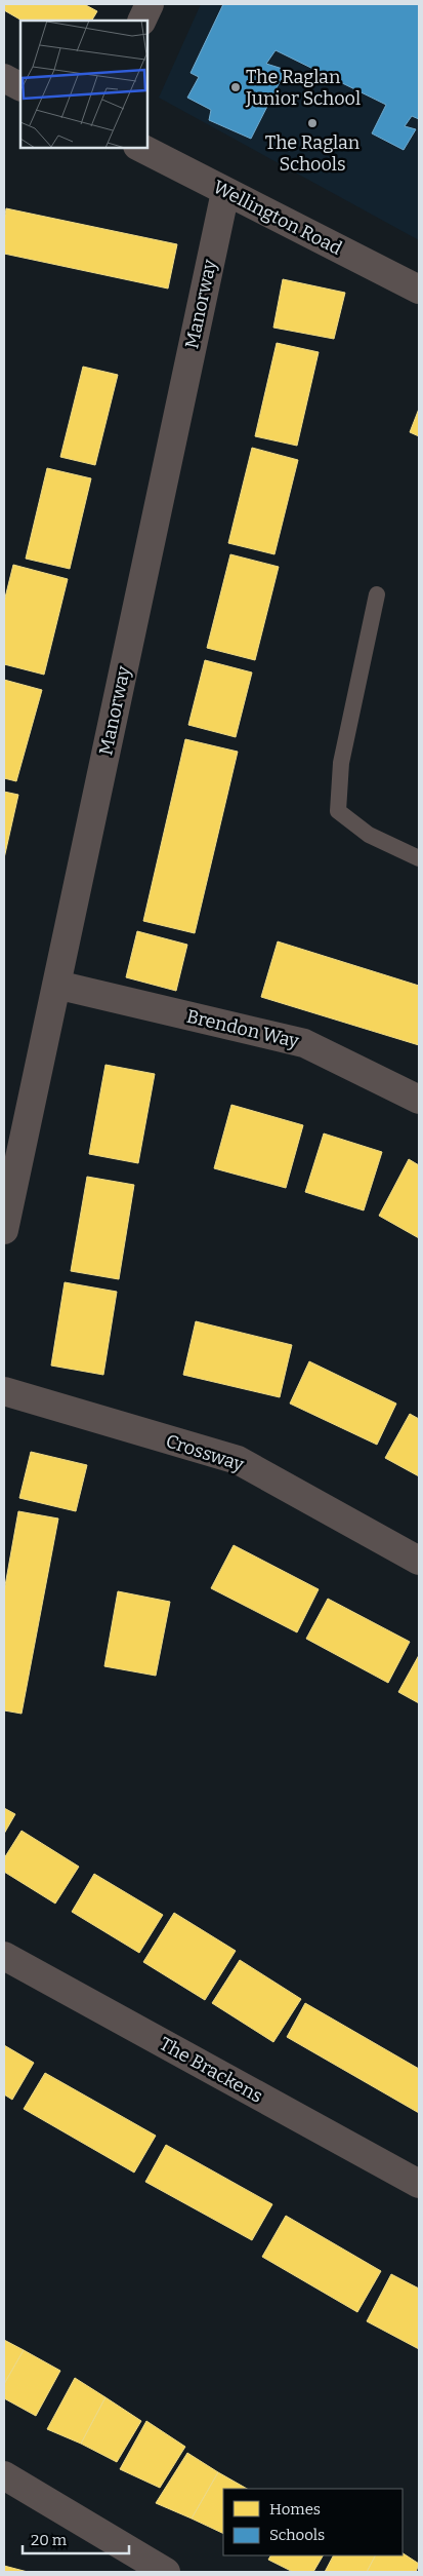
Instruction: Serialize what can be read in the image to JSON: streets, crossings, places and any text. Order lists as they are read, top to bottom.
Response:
{
  "streets": {
    "street": [
      "Wellington Road",
      "Manorway",
      "Brendon Way",
      "Crossway",
      "The Brackens"
    ]
  },
  "crossings": [
    ["Wellington Road", "Manorway"],
    ["Manorway", "Brendon Way"]
  ],
  "places": ["The Raglan Junior School", "The Raglan Schools"],
  "legend": ["Homes", "Schools"],
  "scale_bar": "20 m"
}
